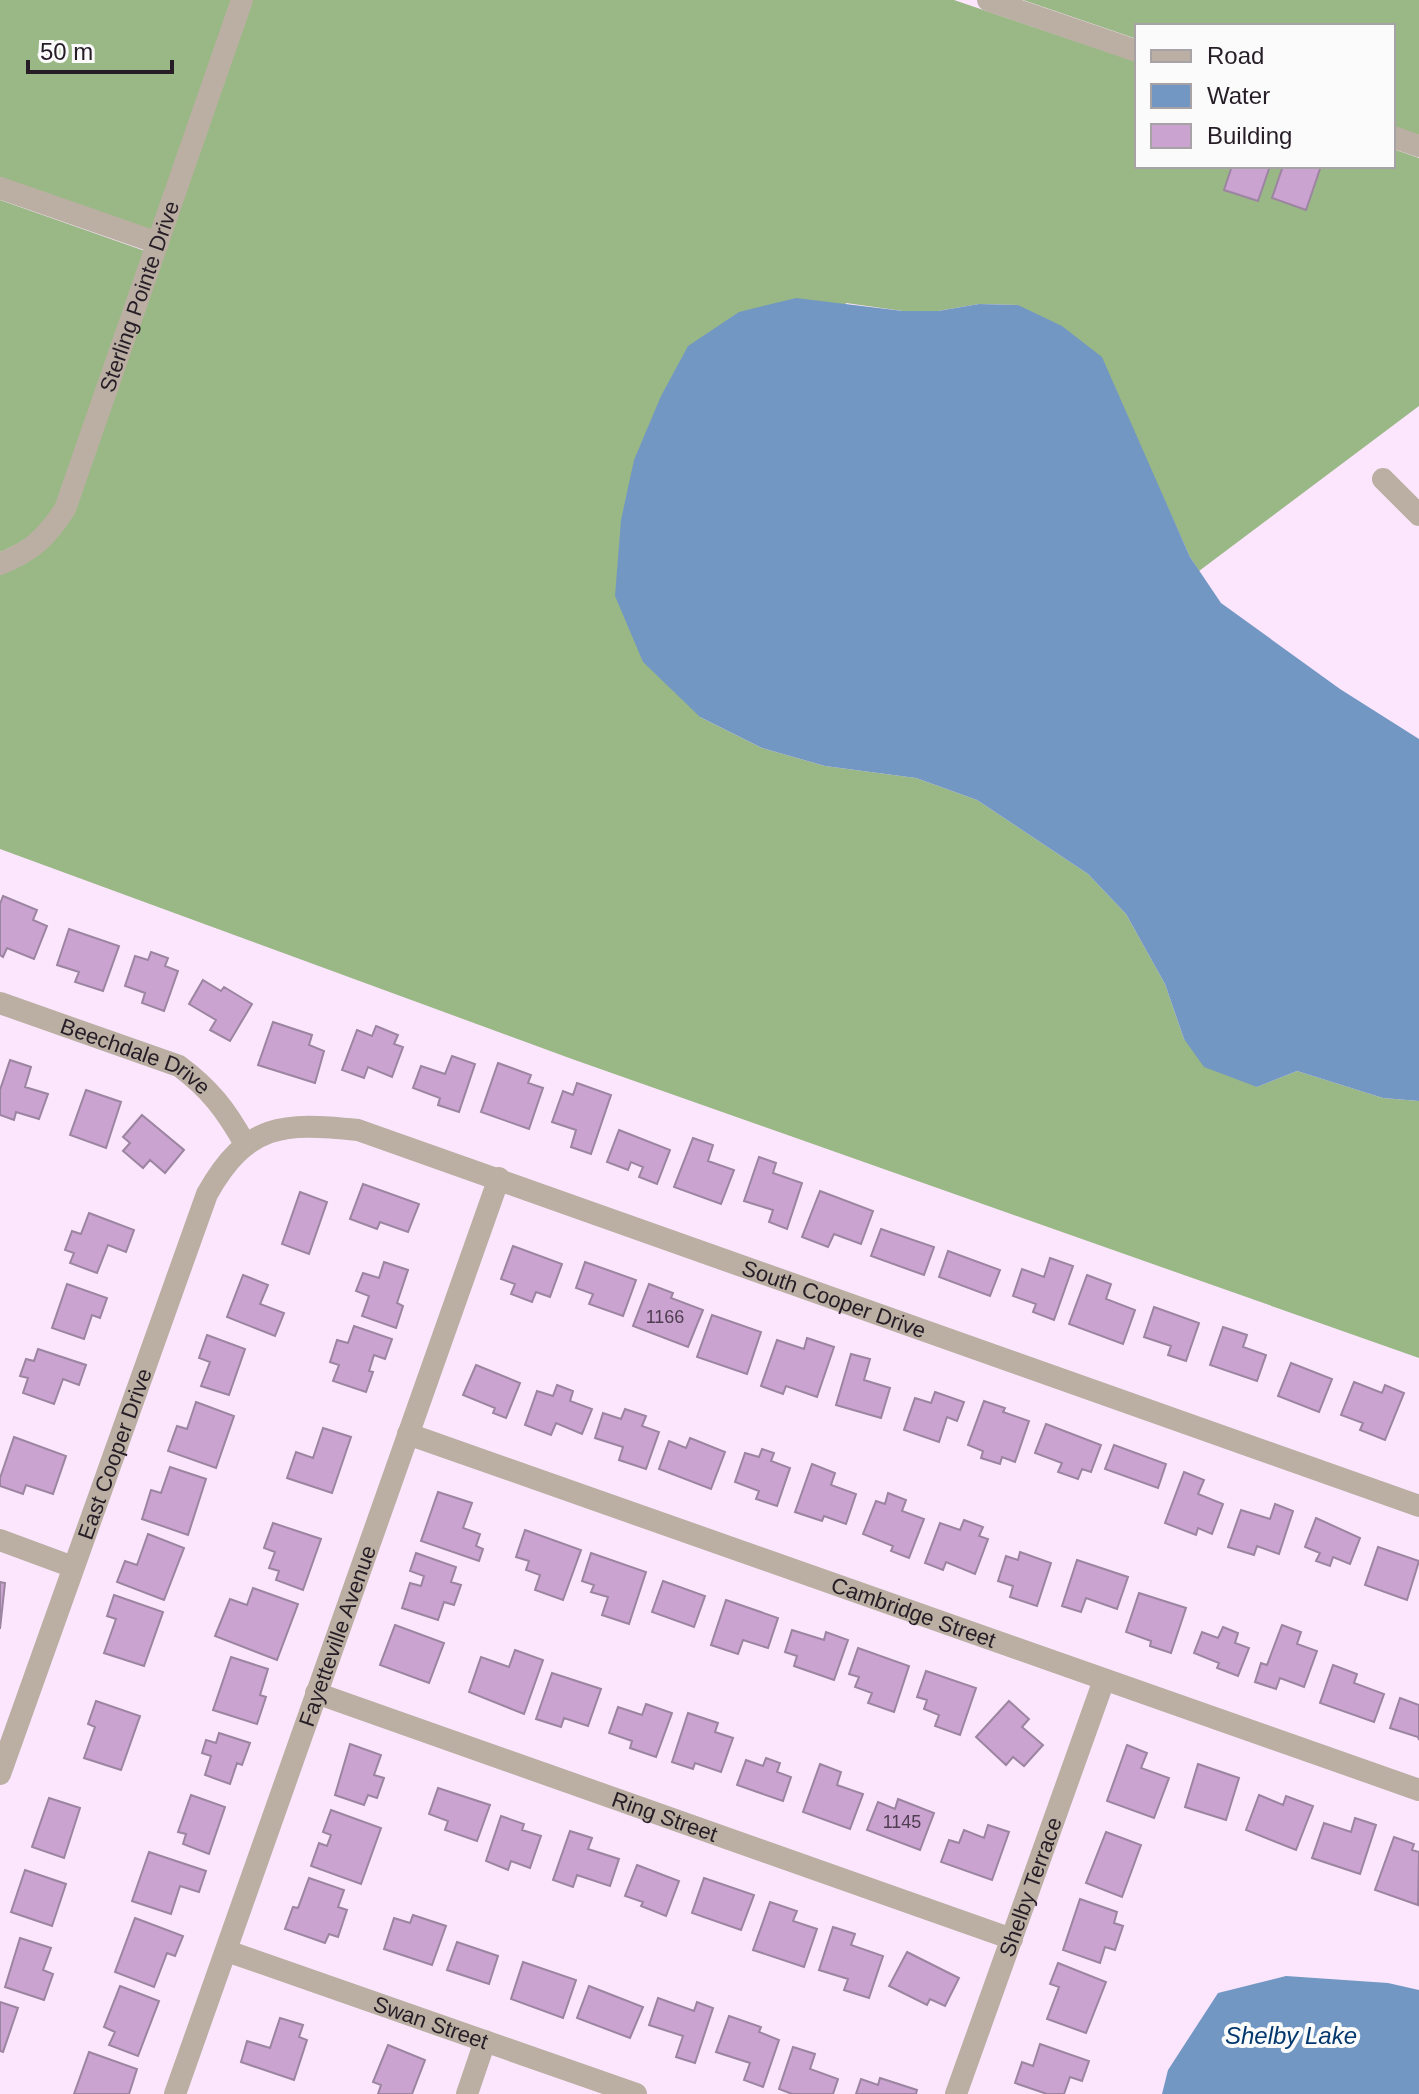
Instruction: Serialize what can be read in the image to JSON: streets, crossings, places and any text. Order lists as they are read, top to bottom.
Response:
{
  "streets": {
    "street": [
      "Sterling Pointe Drive",
      "Beechdale Drive",
      "South Cooper Drive",
      "East Cooper Drive",
      "Cambridge Street",
      "Fayetteville Avenue",
      "Ring Street",
      "Shelby Terrace",
      "Swan Street"
    ]
  },
  "crossings": [
    ["Beechdale Drive", "South Cooper Drive"],
    ["Beechdale Drive", "East Cooper Drive"],
    ["South Cooper Drive", "East Cooper Drive"],
    ["South Cooper Drive", "Fayetteville Avenue"],
    ["Cambridge Street", "Fayetteville Avenue"],
    ["Cambridge Street", "Shelby Terrace"],
    ["Fayetteville Avenue", "Ring Street"],
    ["Fayetteville Avenue", "Swan Street"],
    ["Ring Street", "Shelby Terrace"]
  ],
  "water": ["Shelby Lake"],
  "house_numbers": ["1166", "1145"],
  "legend": ["Road", "Water", "Building"],
  "scale_bar": "50 m"
}
